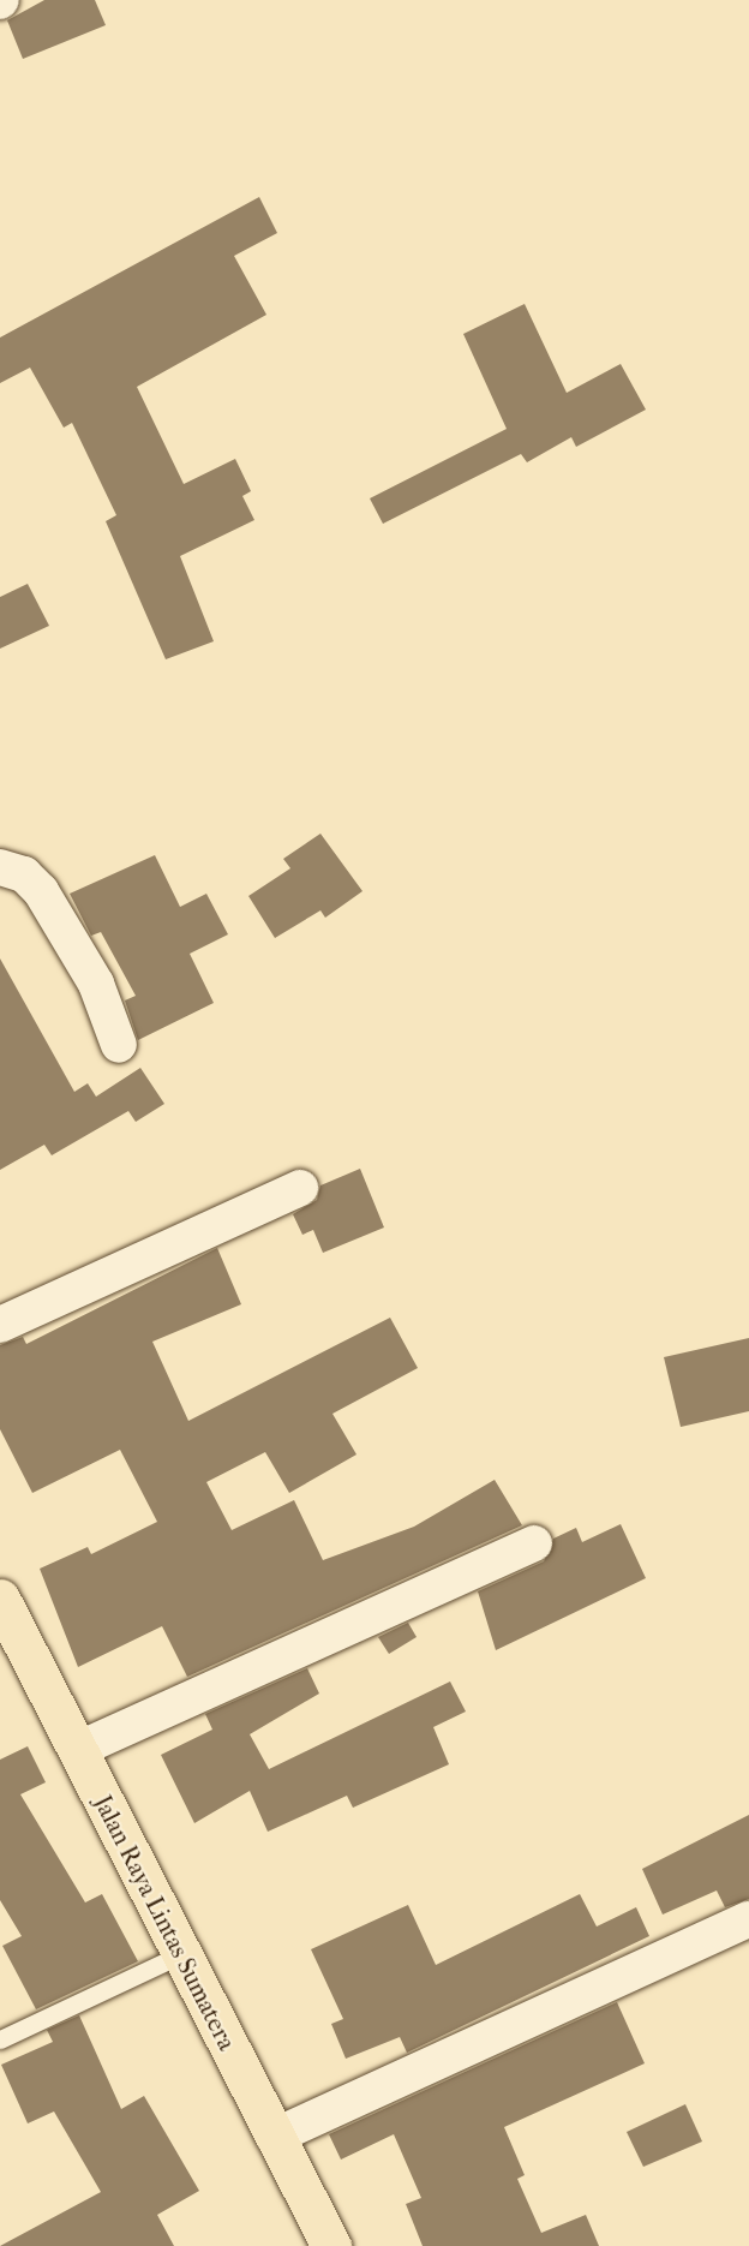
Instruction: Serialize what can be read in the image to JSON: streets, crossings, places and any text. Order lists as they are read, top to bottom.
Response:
{
  "streets": {
    "highway": ["Jalan Raya Lintas Sumatera"]
  }
}
